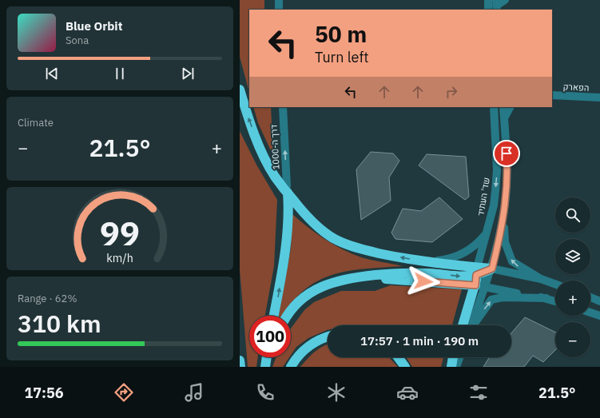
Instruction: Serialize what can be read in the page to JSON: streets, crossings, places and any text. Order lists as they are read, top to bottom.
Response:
{
  "streets": {
    "street": ["הפארק", "דרך ה-1000", "שד' העתיד"]
  },
  "one_way": ["דרך ה-1000"],
  "page": {
    "turn": ["50 m", "Turn left"],
    "song": ["Blue Orbit", "Sona"],
    "tile": [
      "Climate",
      ["Range · 62%", "310 km"]
    ],
    "heat": ["−", "21.5°", "+"],
    "map_buttons": ["+", "−"],
    "limit": "100",
    "trip": "17:57 · 1 min · 190 m",
    "tabs": ["17:56", "21.5°"],
    "gauge": ["99", "km/h"]
  }
}
